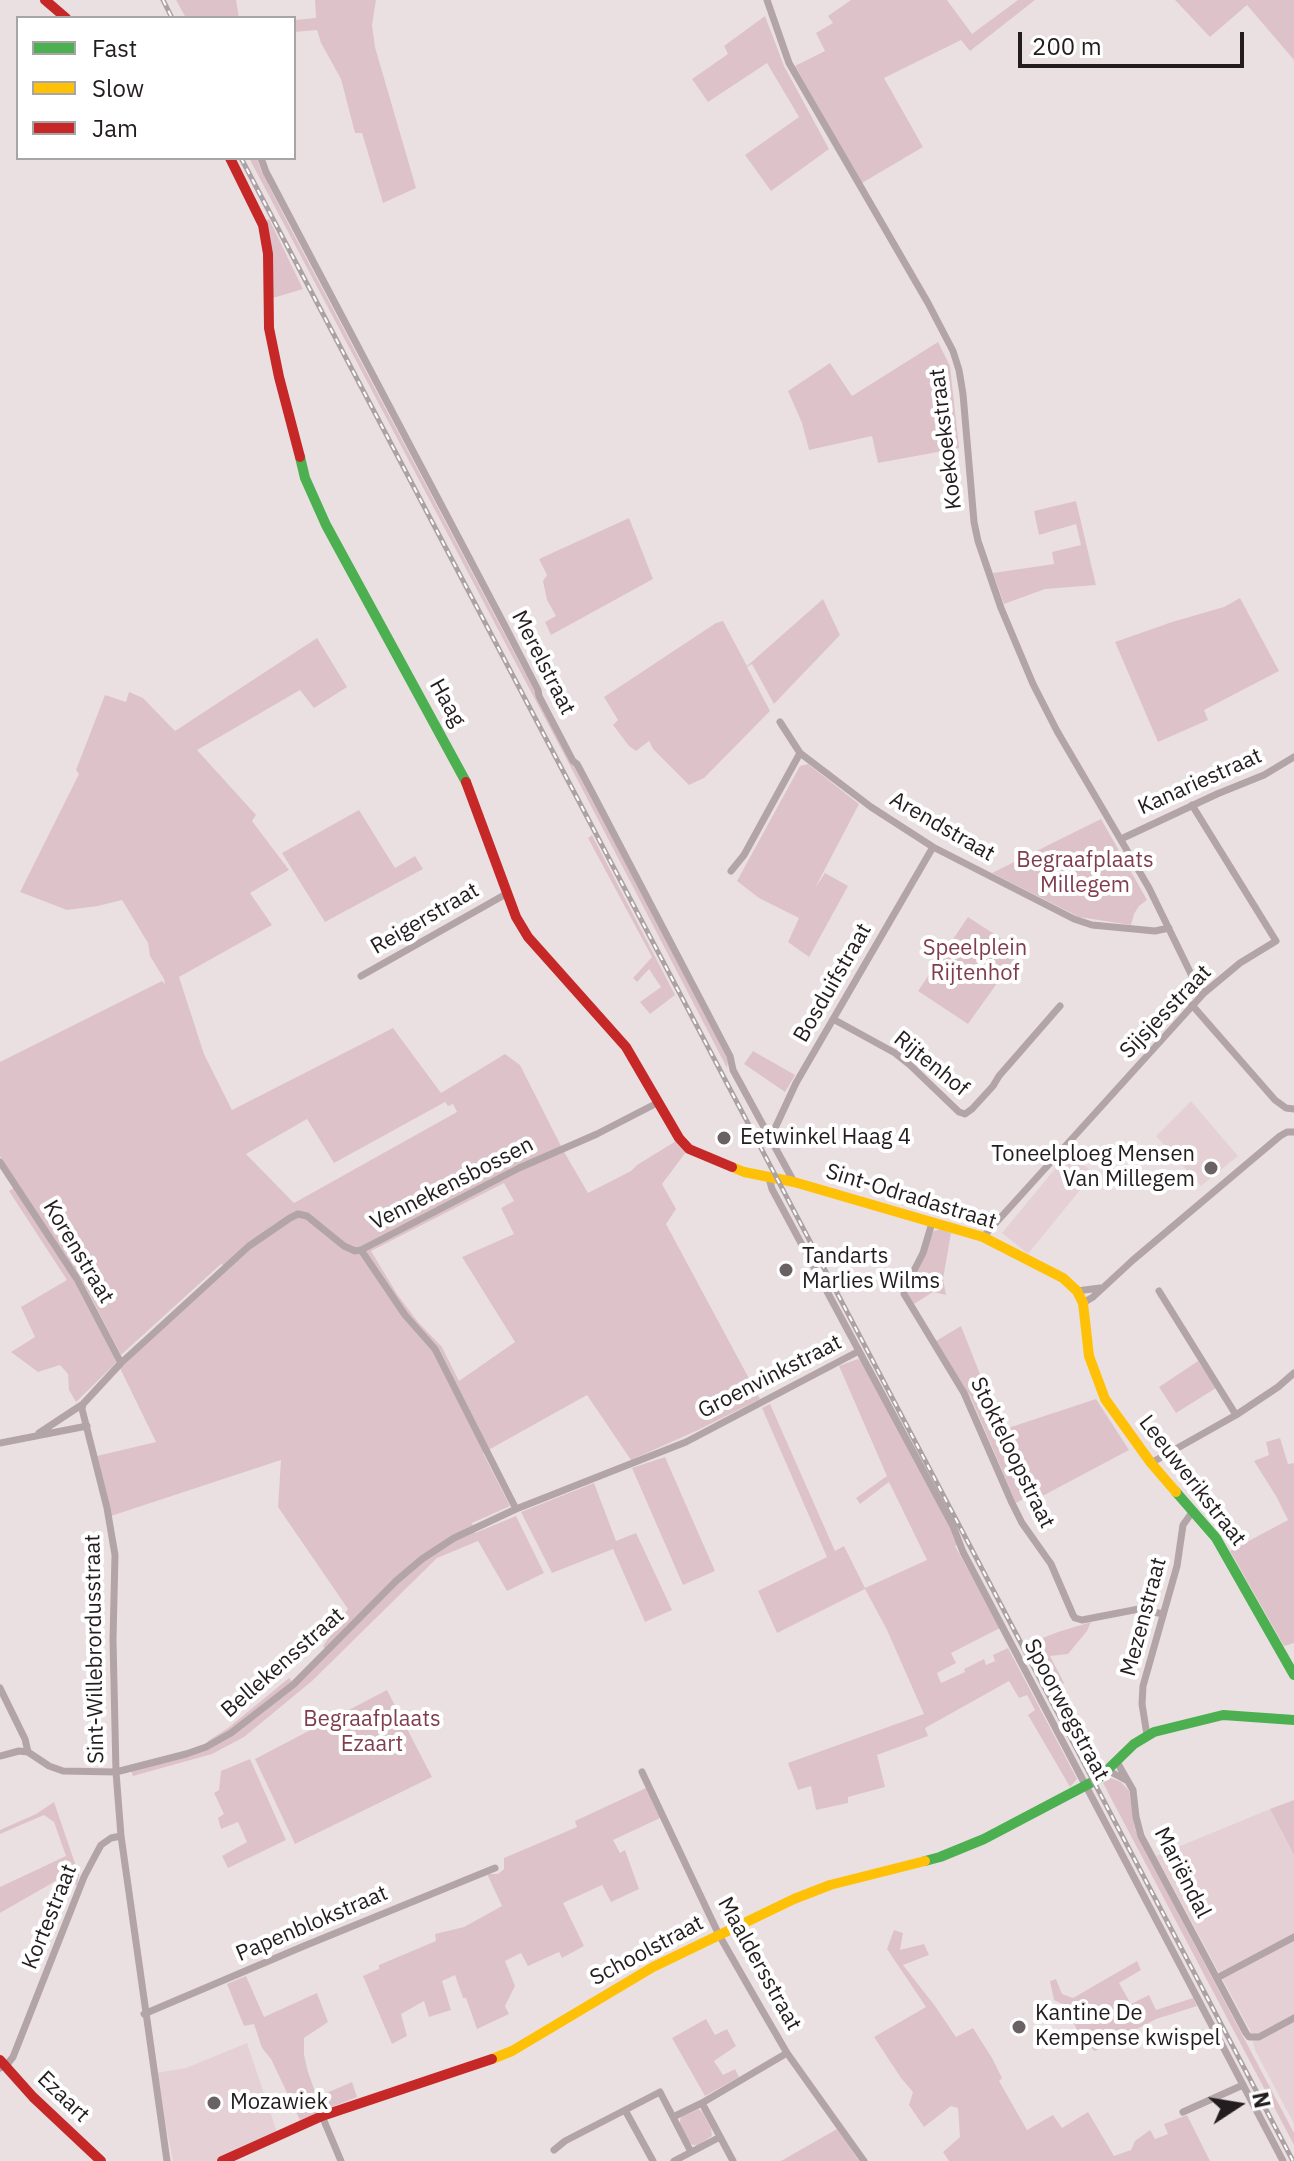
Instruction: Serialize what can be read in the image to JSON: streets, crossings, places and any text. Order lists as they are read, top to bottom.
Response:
{
  "streets": {
    "street": [
      "Koekoekstraat",
      "Merelstraat",
      "Haag",
      "Kanariestraat",
      "Arendstraat",
      "Reigerstraat",
      "Bosduifstraat",
      "Sijsjesstraat",
      "Rijtenhof",
      "Vennekensbossen",
      "Sint-Odradastraat",
      "Korenstraat",
      "Groenvinkstraat",
      "Stokteloopstraat",
      "Leeuwerikstraat",
      "Mezenstraat",
      "Sint-Willebrordusstraat",
      "Bellekensstraat",
      "Spoorwegstraat",
      "Mariëndal",
      "Kortestraat",
      "Papenblokstraat",
      "Schoolstraat",
      "Maaldersstraat",
      "Ezaart"
    ]
  },
  "crossings": [
    ["Koekoekstraat", "Kanariestraat"],
    ["Koekoekstraat", "Arendstraat"],
    ["Koekoekstraat", "Sijsjesstraat"],
    ["Merelstraat", "Bosduifstraat"],
    ["Merelstraat", "Sint-Odradastraat"],
    ["Haag", "Reigerstraat"],
    ["Haag", "Vennekensbossen"],
    ["Haag", "Sint-Odradastraat"],
    ["Haag", "Groenvinkstraat"],
    ["Kanariestraat", "Sijsjesstraat"],
    ["Arendstraat", "Bosduifstraat"],
    ["Bosduifstraat", "Rijtenhof"],
    ["Sijsjesstraat", "Sint-Odradastraat"],
    ["Vennekensbossen", "Groenvinkstraat"],
    ["Vennekensbossen", "Bellekensstraat"],
    ["Sint-Odradastraat", "Groenvinkstraat"],
    ["Sint-Odradastraat", "Stokteloopstraat"],
    ["Sint-Odradastraat", "Leeuwerikstraat"],
    ["Groenvinkstraat", "Bellekensstraat"],
    ["Groenvinkstraat", "Spoorwegstraat"],
    ["Stokteloopstraat", "Mezenstraat"],
    ["Leeuwerikstraat", "Mezenstraat"],
    ["Mezenstraat", "Schoolstraat"],
    ["Sint-Willebrordusstraat", "Bellekensstraat"],
    ["Sint-Willebrordusstraat", "Kortestraat"],
    ["Sint-Willebrordusstraat", "Papenblokstraat"],
    ["Spoorwegstraat", "Schoolstraat"],
    ["Mariëndal", "Schoolstraat"],
    ["Kortestraat", "Ezaart"],
    ["Schoolstraat", "Maaldersstraat"]
  ],
  "parks": ["Begraafplaats Millegem", "Speelplein Rijtenhof", "Begraafplaats Ezaart"],
  "places": [
    "Eetwinkel Haag 4",
    "Toneelploeg Mensen Van Millegem",
    "Tandarts Marlies Wilms",
    "Kantine De Kempense kwispel",
    "Mozawiek"
  ],
  "legend": ["Fast", "Slow", "Jam"],
  "scale_bar": "200 m",
  "north": "right"
}
